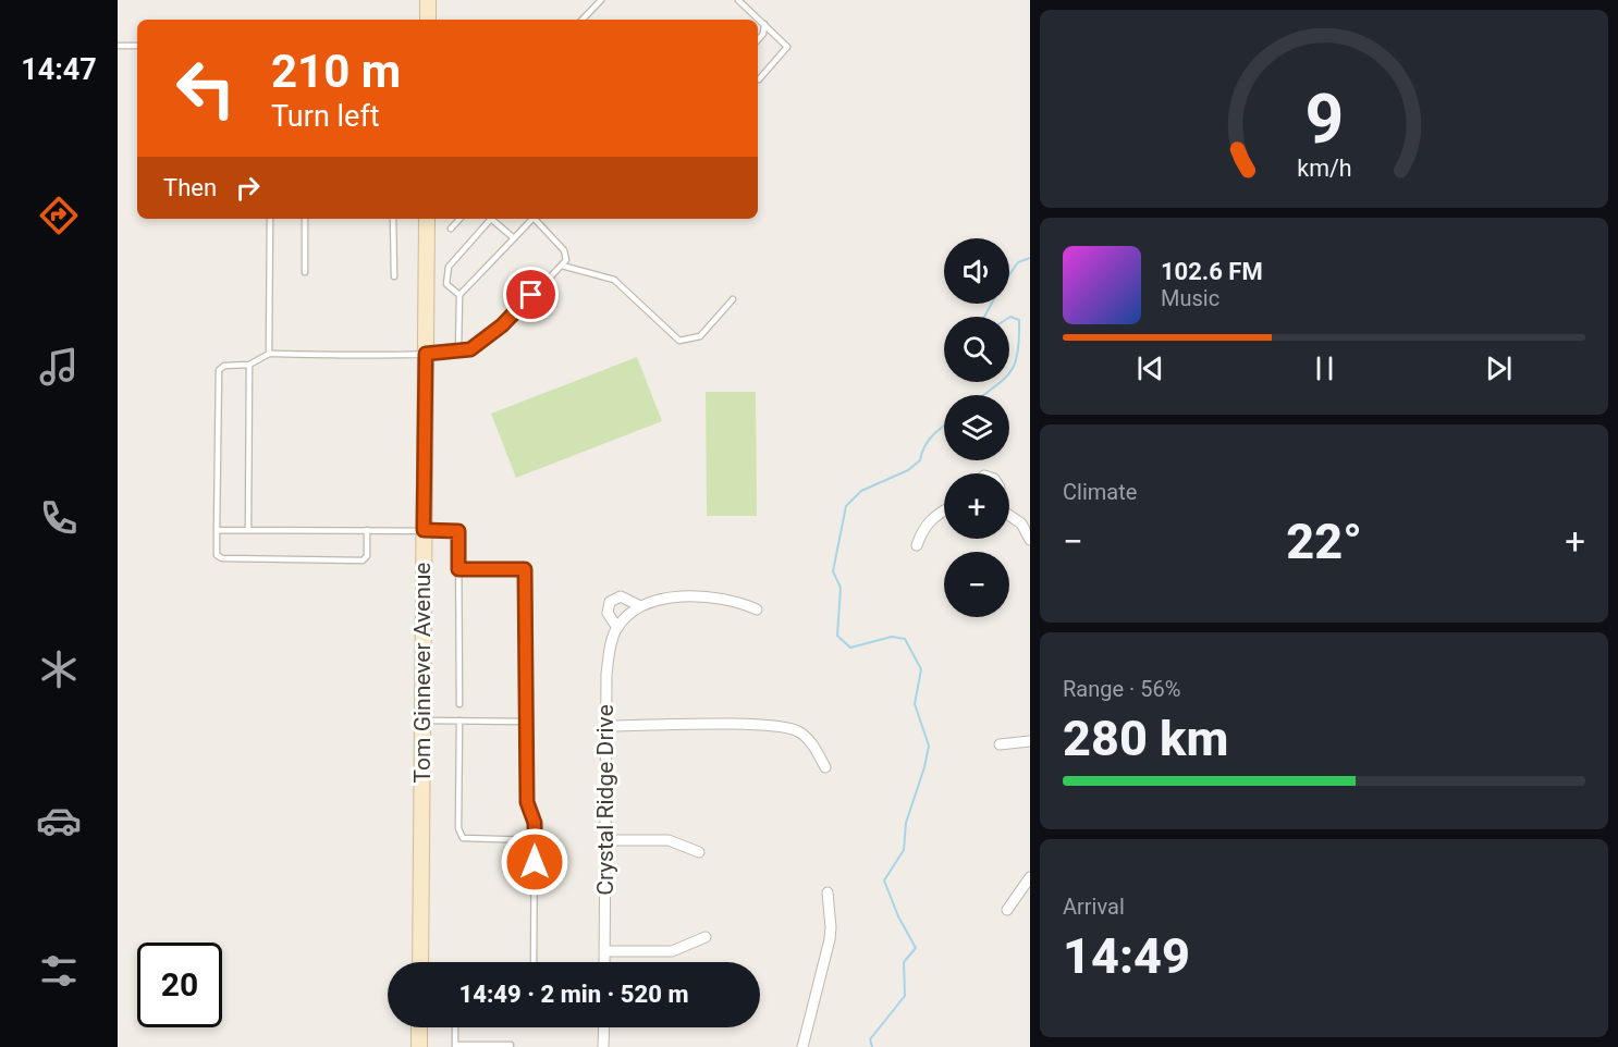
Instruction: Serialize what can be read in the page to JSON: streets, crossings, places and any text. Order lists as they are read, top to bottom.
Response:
{
  "streets": {
    "main road": ["Tom Ginnever Avenue"],
    "street": ["Crystal Ridge Drive"]
  },
  "page": {
    "tabs": "14:47",
    "turn": ["210 m", "Turn left"],
    "then": "Then",
    "map_buttons": ["+", "−"],
    "song": ["102.6 FM", "Music"],
    "tile": [
      "Climate",
      ["Range · 56%", "280 km"],
      ["Arrival", "14:49"]
    ],
    "heat": ["−", "22°", "+"],
    "limit": "20",
    "trip": "14:49 · 2 min · 520 m",
    "gauge": ["9", "km/h"]
  }
}
